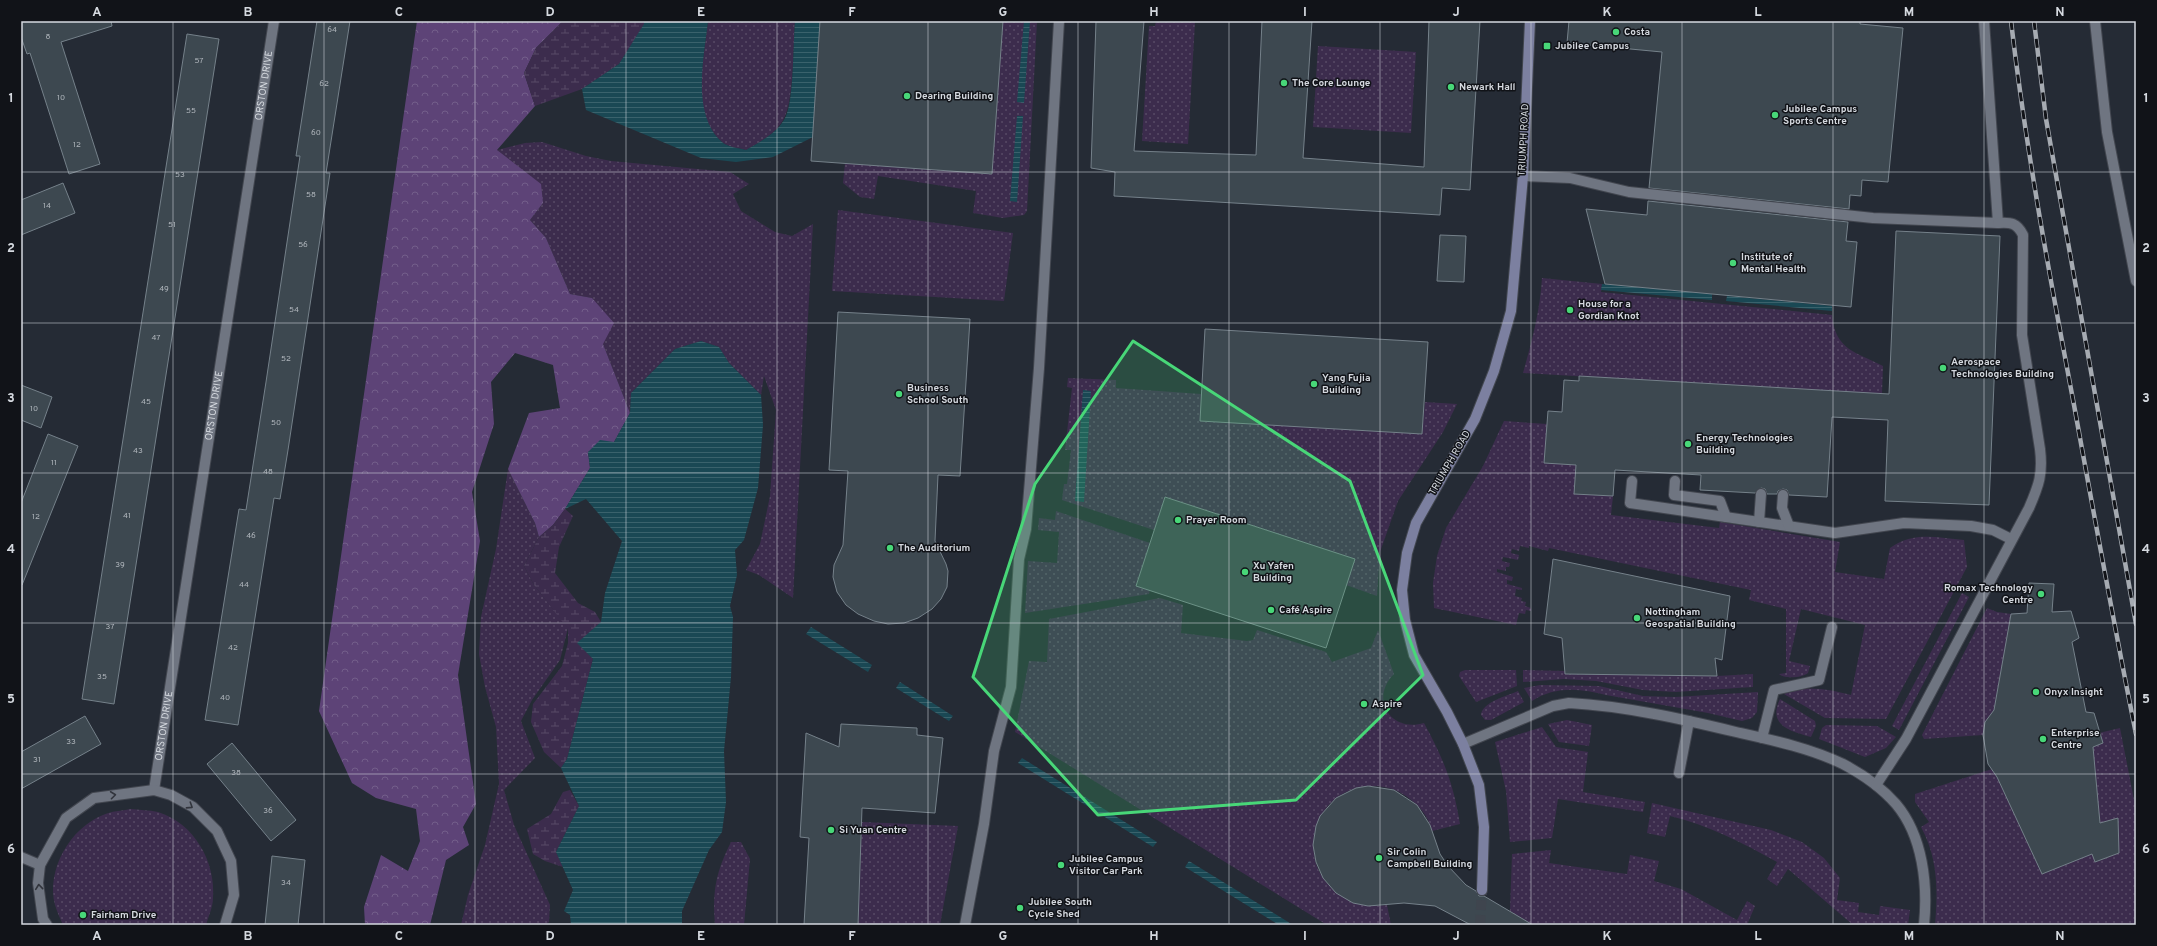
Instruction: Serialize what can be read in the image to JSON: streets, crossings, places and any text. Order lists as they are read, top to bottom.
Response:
{
  "streets": {
    "street": ["ORSTON DRIVE", "TRIUMPH ROAD"]
  },
  "places": {
    "other": [
      "Costa",
      "The Core Lounge",
      "Newark Hall",
      "Dearing Building",
      "Jubilee Campus Sports Centre",
      "Institute of Mental Health",
      "House for a Gordian Knot",
      "Aerospace Technologies Building",
      "Yang Fujia Building",
      "Business School South",
      "Energy Technologies Building",
      "Prayer Room",
      "The Auditorium",
      "Xu Yafen Building",
      "Romax Technology Centre",
      "Café Aspire",
      "Nottingham Geospatial Building",
      "Onyx Insight",
      "Aspire",
      "Enterprise Centre",
      "Si Yuan Centre",
      "Sir Colin Campbell Building",
      "Jubilee Campus Visitor Car Park",
      "Jubilee South Cycle Shed",
      "Fairham Drive"
    ],
    "transit": ["Jubilee Campus"]
  },
  "house_numbers": [
    "64",
    "8",
    "57",
    "62",
    "10",
    "55",
    "60",
    "12",
    "53",
    "58",
    "14",
    "51",
    "56",
    "49",
    "54",
    "47",
    "52",
    "45",
    "10",
    "50",
    "43",
    "11",
    "48",
    "41",
    "12",
    "46",
    "39",
    "44",
    "37",
    "42",
    "35",
    "40",
    "33",
    "31",
    "38",
    "36",
    "34"
  ],
  "grid": {
    "columns": [
      "A",
      "B",
      "C",
      "D",
      "E",
      "F",
      "G",
      "H",
      "I",
      "J",
      "K",
      "L",
      "M",
      "N"
    ],
    "rows": [
      "1",
      "2",
      "3",
      "4",
      "5",
      "6"
    ]
  }
}
